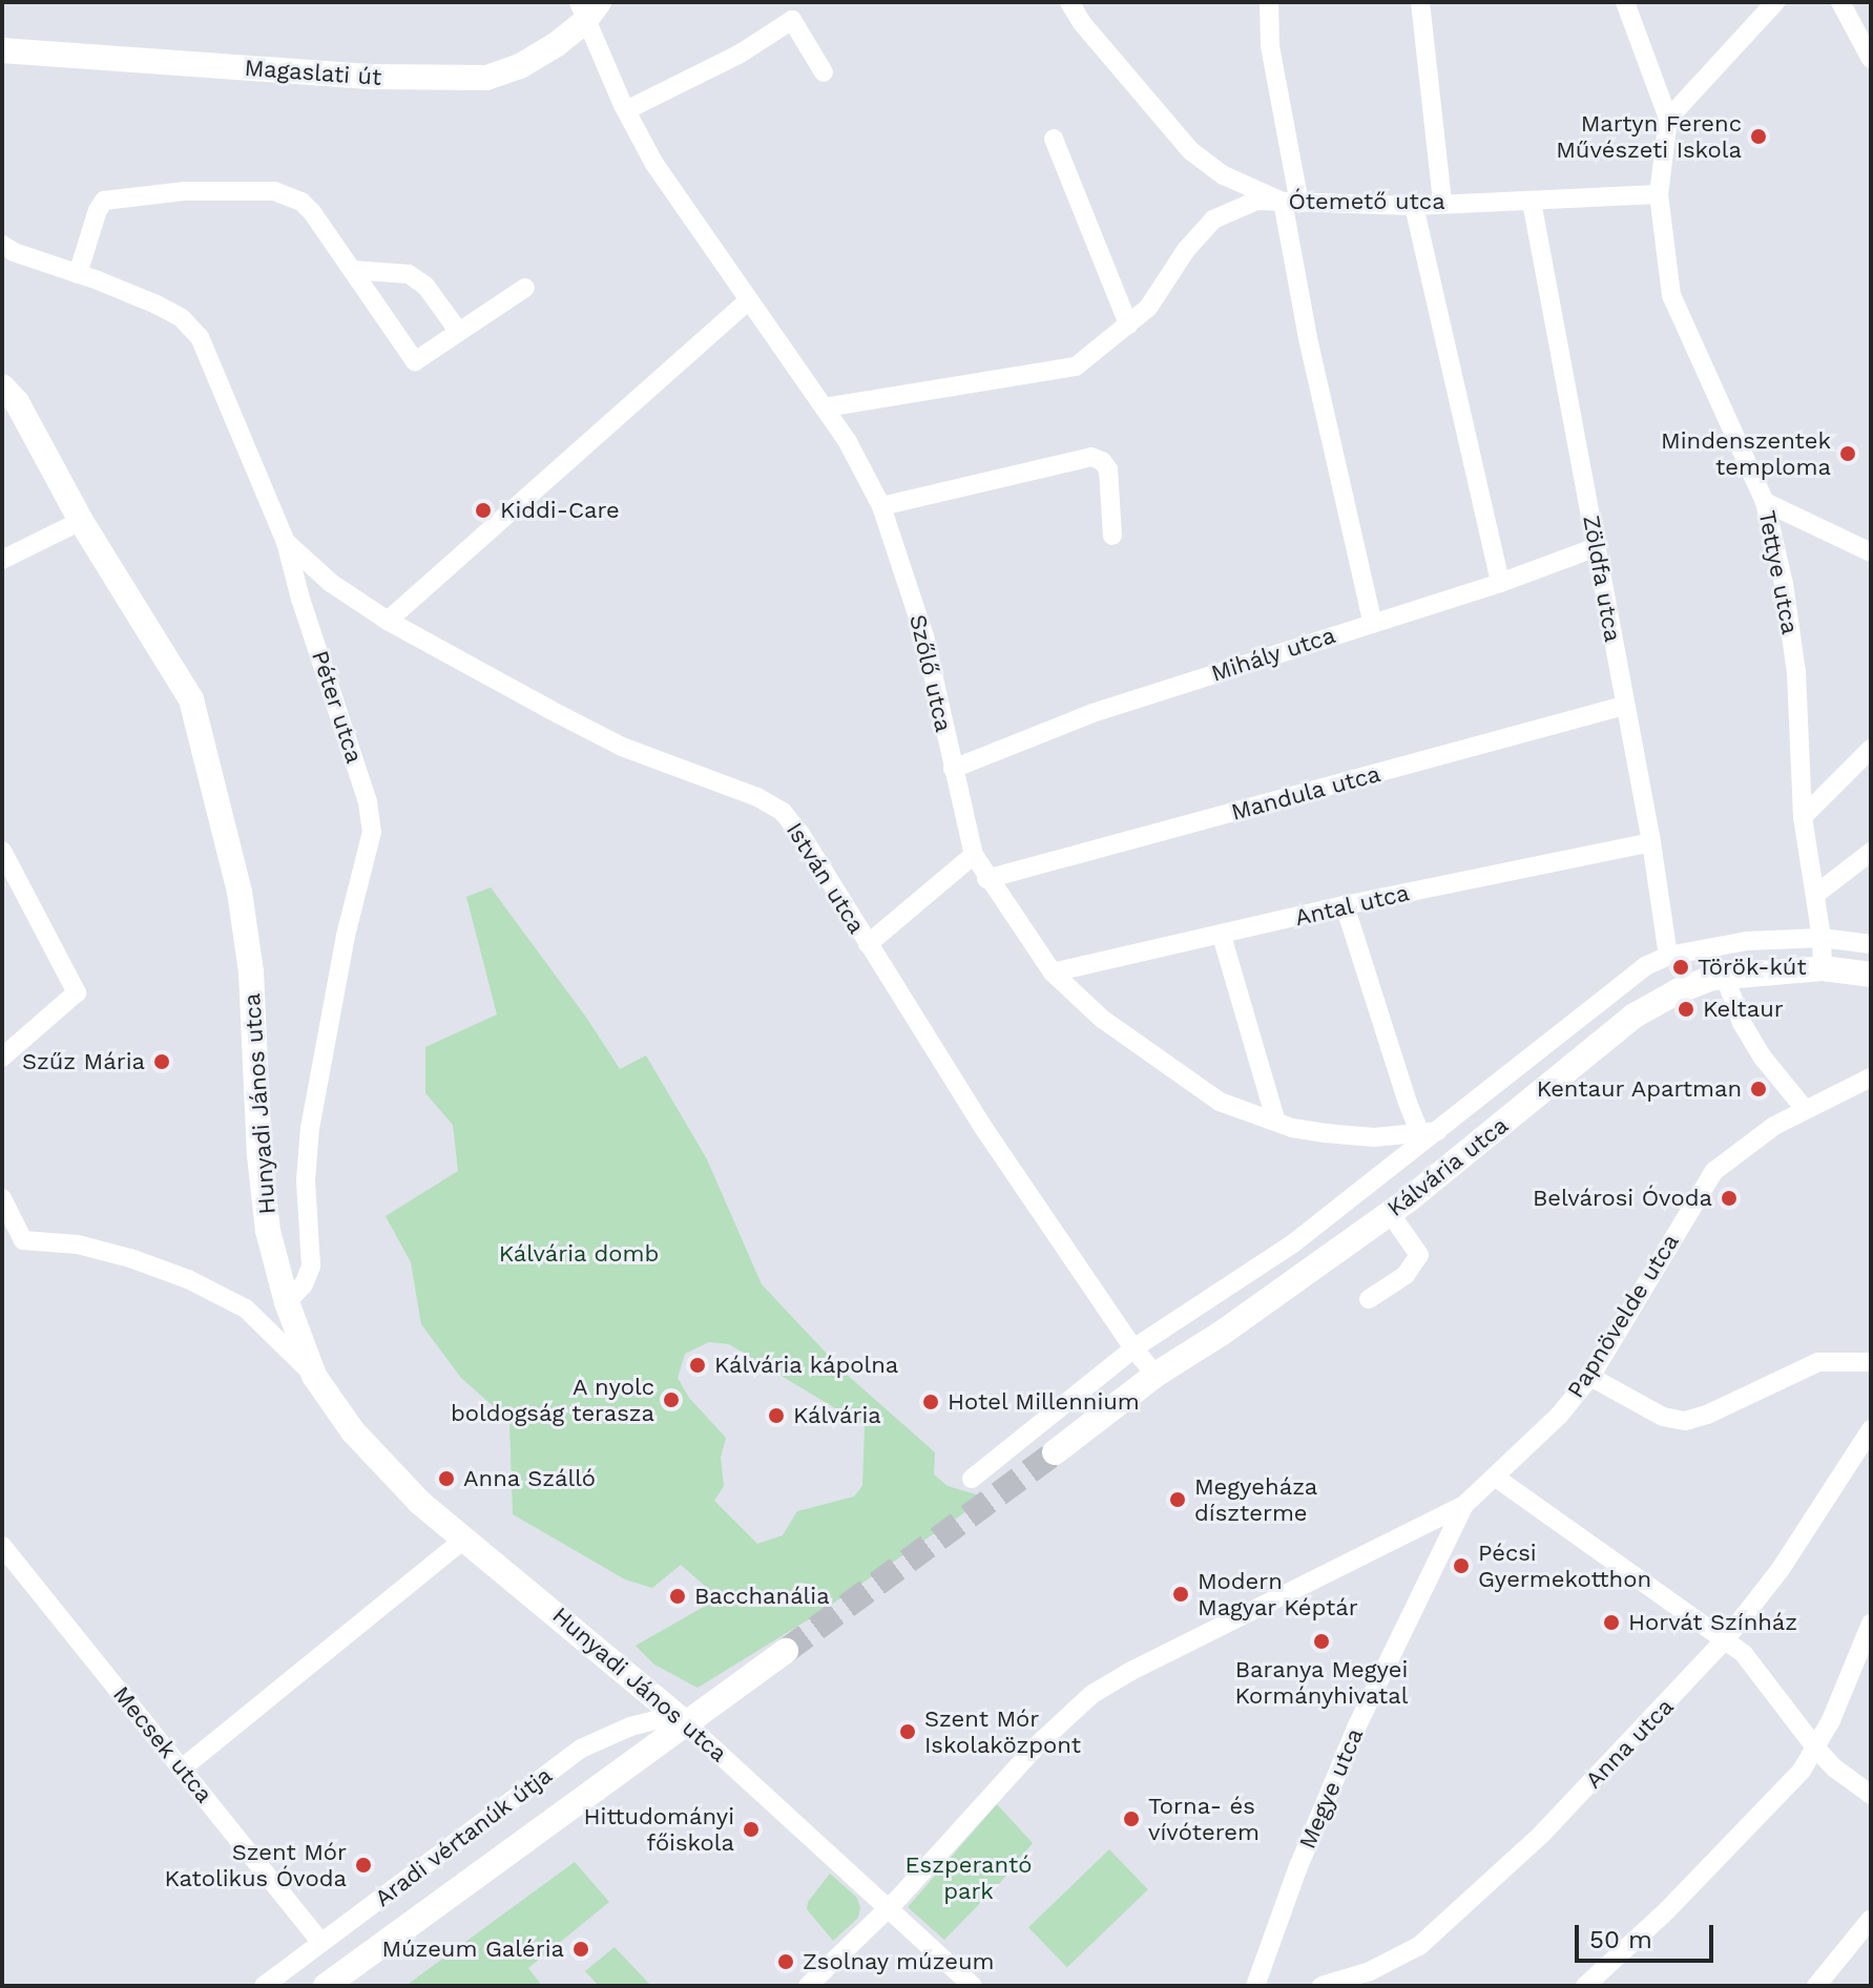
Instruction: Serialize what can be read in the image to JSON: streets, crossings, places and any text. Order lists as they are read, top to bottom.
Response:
{
  "streets": {
    "street": [
      "Magaslati út",
      "Ótemető utca",
      "Tettye utca",
      "Zöldfa utca",
      "Mihály utca",
      "Szőlő utca",
      "Péter utca",
      "Mandula utca",
      "István utca",
      "Antal utca",
      "Hunyadi János utca",
      "Kálvária utca",
      "Papnövelde utca",
      "Anna utca",
      "Mecsek utca",
      "Megye utca",
      "Aradi vértanúk útja"
    ]
  },
  "crossings": [
    ["Magaslati út", "Szőlő utca"],
    ["Ótemető utca", "Tettye utca"],
    ["Ótemető utca", "Zöldfa utca"],
    ["Ótemető utca", "Szőlő utca"],
    ["Tettye utca", "Kálvária utca"],
    ["Zöldfa utca", "Mihály utca"],
    ["Zöldfa utca", "Mandula utca"],
    ["Zöldfa utca", "Antal utca"],
    ["Zöldfa utca", "Kálvária utca"],
    ["Mihály utca", "Szőlő utca"],
    ["Szőlő utca", "Mandula utca"],
    ["Szőlő utca", "Antal utca"],
    ["Szőlő utca", "Kálvária utca"],
    ["Péter utca", "István utca"],
    ["Péter utca", "Hunyadi János utca"],
    ["István utca", "Kálvária utca"],
    ["Hunyadi János utca", "Papnövelde utca"],
    ["Hunyadi János utca", "Aradi vértanúk útja"],
    ["Papnövelde utca", "Megye utca"],
    ["Mecsek utca", "Aradi vértanúk útja"]
  ],
  "parks": ["Kálvária domb", "Eszperantó park"],
  "places": [
    "Martyn Ferenc Művészeti Iskola",
    "Mindenszentek temploma",
    "Kiddi-Care",
    "Török-kút",
    "Keltaur",
    "Szűz Mária",
    "Kentaur Apartman",
    "Belvárosi Óvoda",
    "Kálvária kápolna",
    "A nyolc boldogság terasza",
    "Hotel Millennium",
    "Kálvária",
    "Anna Szálló",
    "Megyeháza díszterme",
    "Pécsi Gyermekotthon",
    "Modern Magyar Képtár",
    "Bacchanália",
    "Horvát Színház",
    "Baranya Megyei Kormányhivatal",
    "Szent Mór Iskolaközpont",
    "Torna- és vívóterem",
    "Hittudományi főiskola",
    "Szent Mór Katolikus Óvoda",
    "Múzeum Galéria",
    "Zsolnay múzeum"
  ],
  "scale_bar": "50 m"
}
